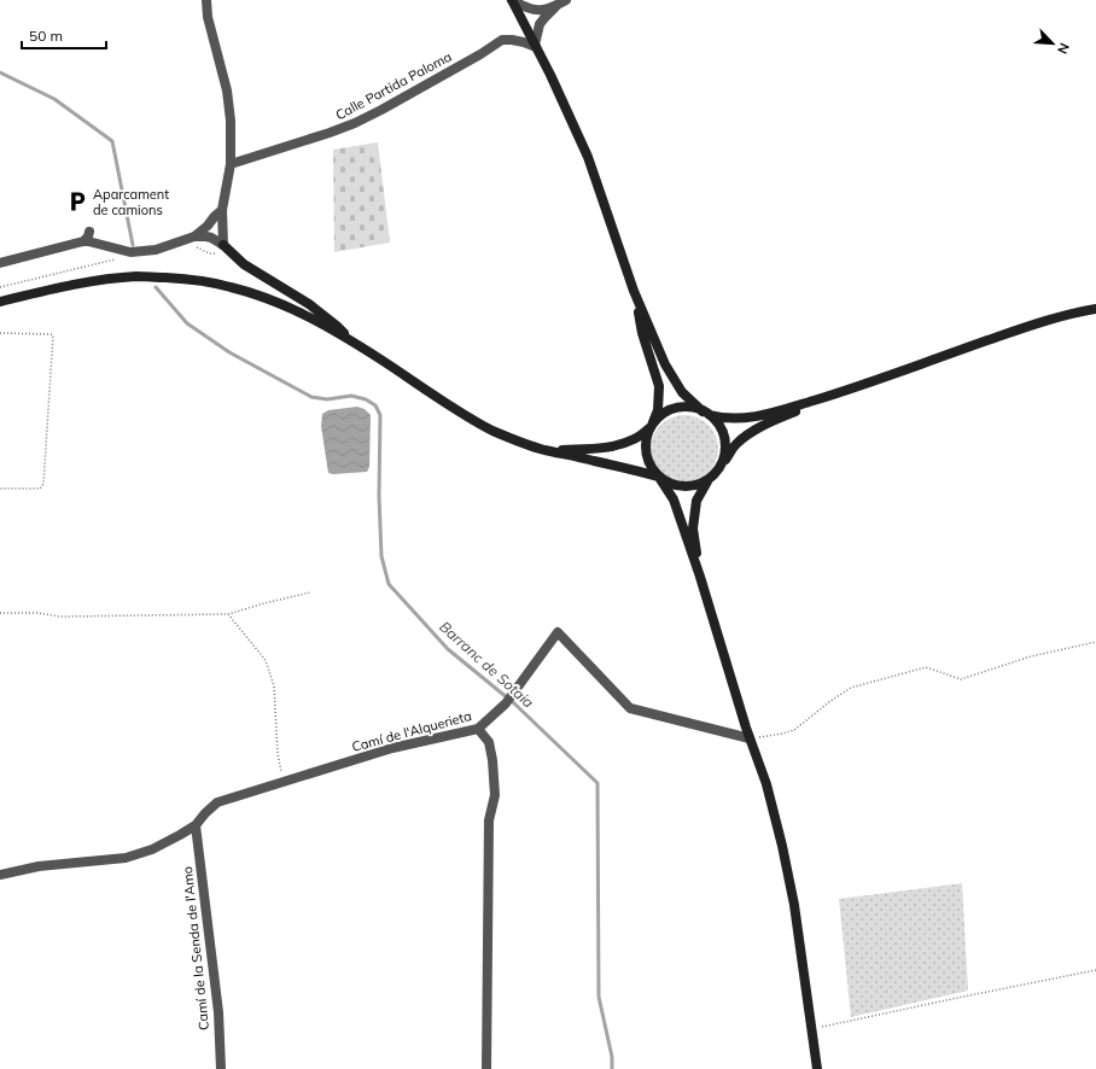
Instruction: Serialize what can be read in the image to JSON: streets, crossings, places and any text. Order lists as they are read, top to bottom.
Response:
{
  "streets": {
    "street": ["Calle Partida Paloma", "Camí de l'Alquerieta", "Camí de la Senda de l'Amo"]
  },
  "crossings": [
    ["Camí de l'Alquerieta", "Camí de la Senda de l'Amo"]
  ],
  "water": ["Barranc de Sotaia"],
  "places": {
    "parking": ["Aparcament de camions"]
  },
  "scale_bar": "50 m",
  "north": "bottom right"
}
